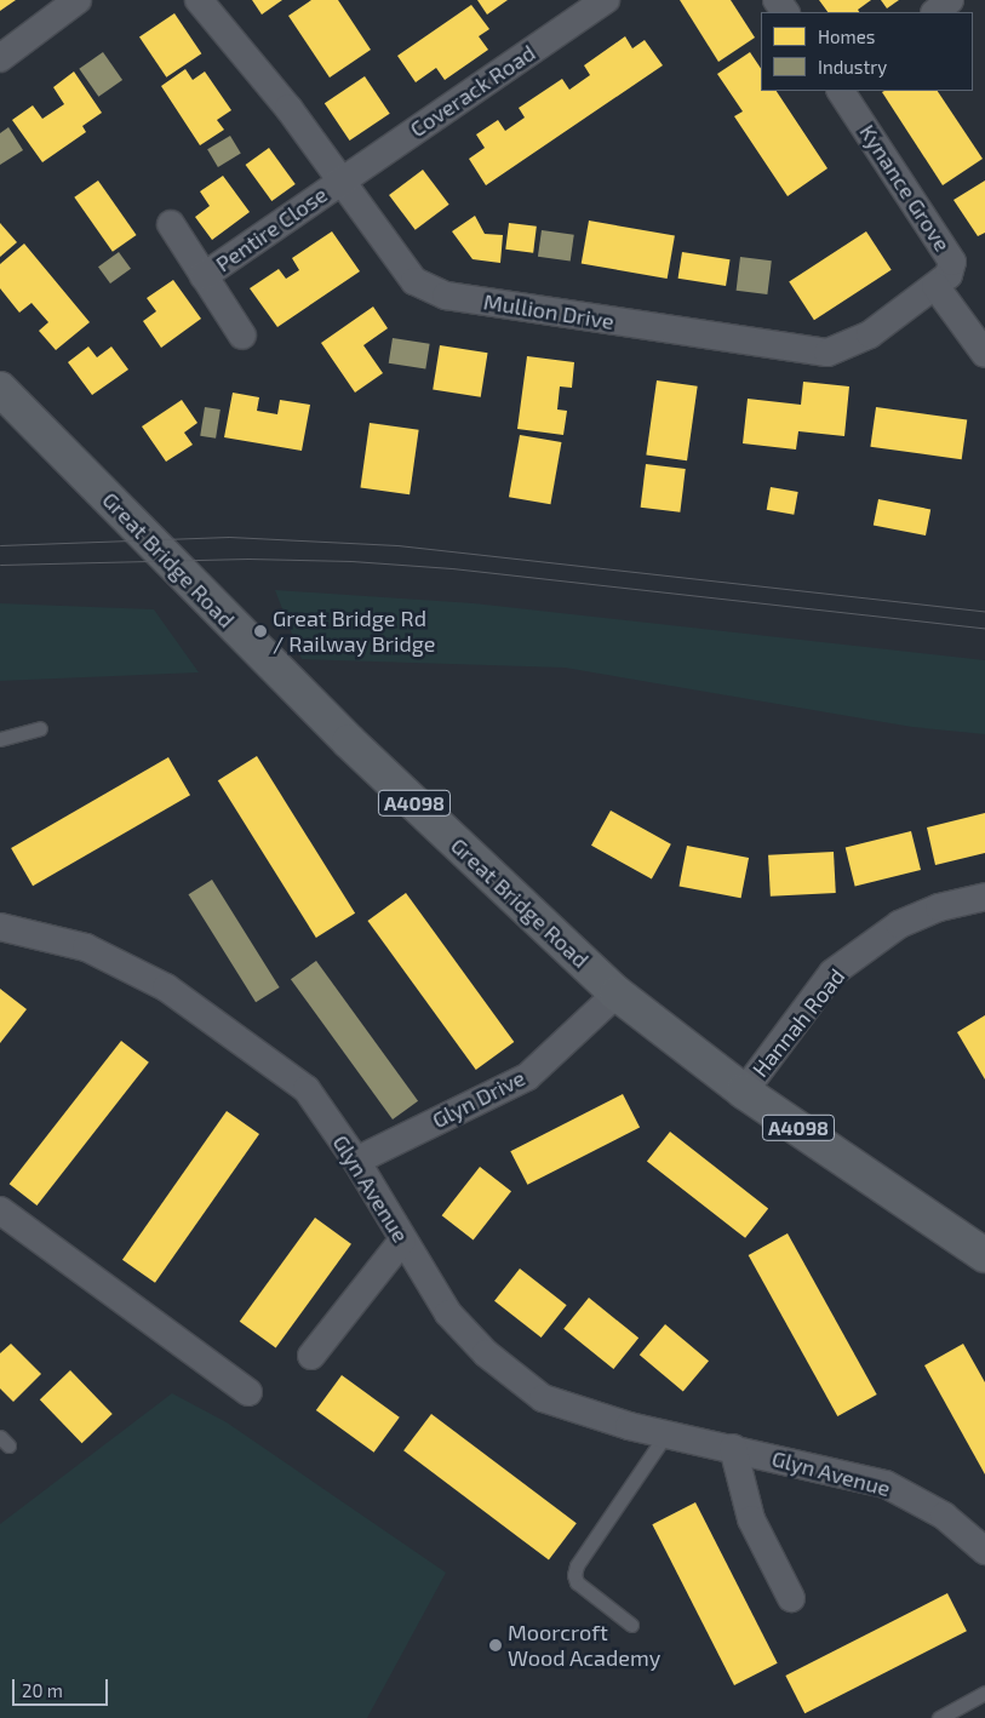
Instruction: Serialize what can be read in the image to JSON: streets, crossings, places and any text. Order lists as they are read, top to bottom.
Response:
{
  "streets": {
    "main road": ["Great Bridge Road", "A4098"],
    "street": [
      "Coverack Road",
      "Kynance Grove",
      "Pentire Close",
      "Mullion Drive",
      "Hannah Road",
      "Glyn Drive",
      "Glyn Avenue"
    ]
  },
  "crossings": [
    ["Coverack Road", "Pentire Close"],
    ["Coverack Road", "Mullion Drive"],
    ["Kynance Grove", "Mullion Drive"],
    ["Pentire Close", "Mullion Drive"],
    ["Great Bridge Road", "Hannah Road"],
    ["Great Bridge Road", "Glyn Drive"],
    ["Glyn Drive", "Glyn Avenue"]
  ],
  "places": ["Great Bridge Rd / Railway Bridge", "Moorcroft Wood Academy"],
  "legend": ["Homes", "Industry"],
  "scale_bar": "20 m"
}
